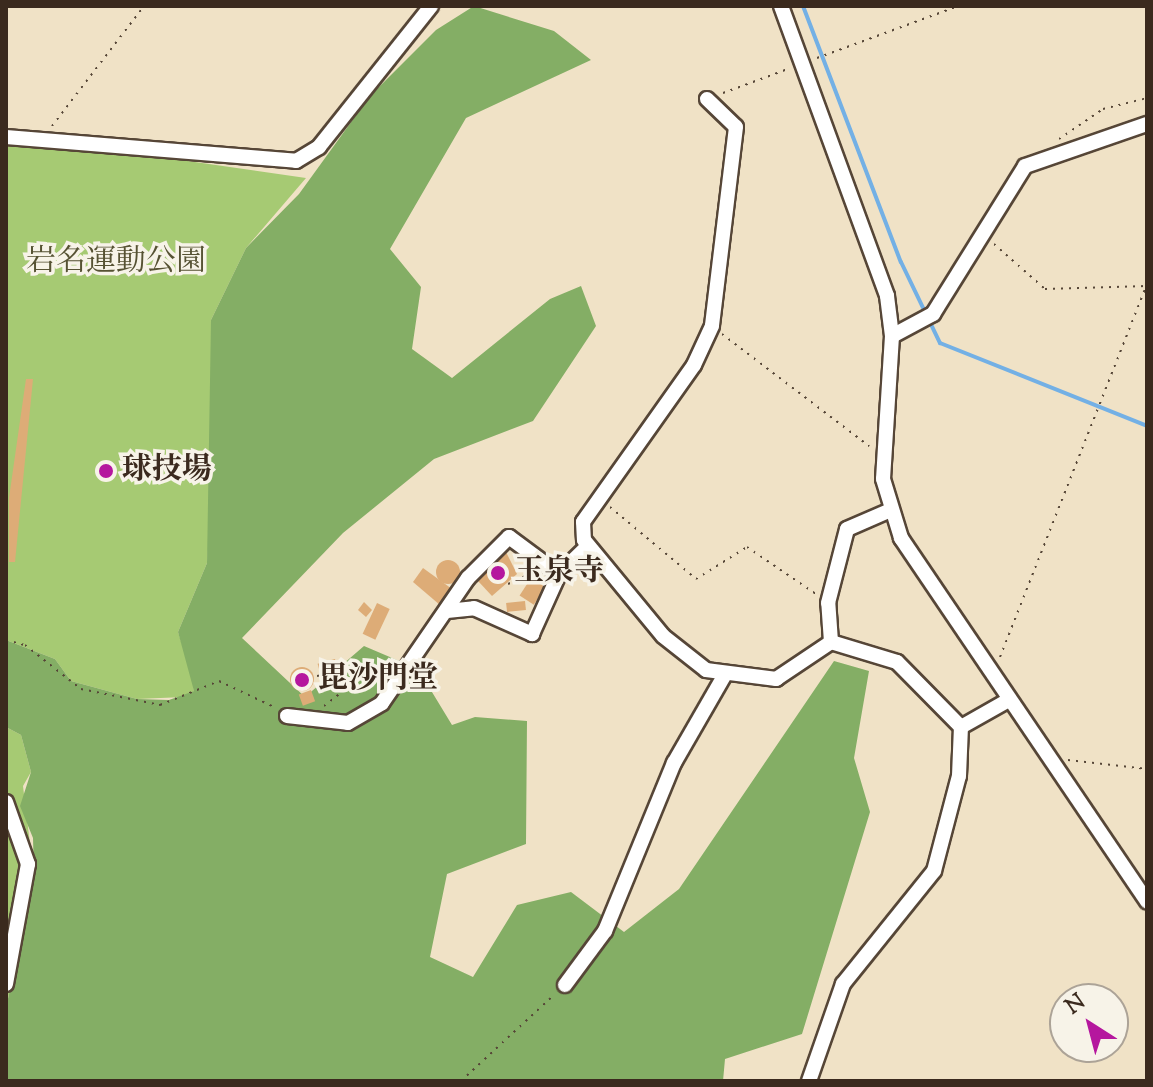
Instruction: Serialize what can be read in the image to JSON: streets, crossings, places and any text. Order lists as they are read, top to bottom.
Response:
{
  "parks": ["岩名運動公園"],
  "places": ["球技場", "玉泉寺", "毘沙門堂"],
  "north": "top left"
}
